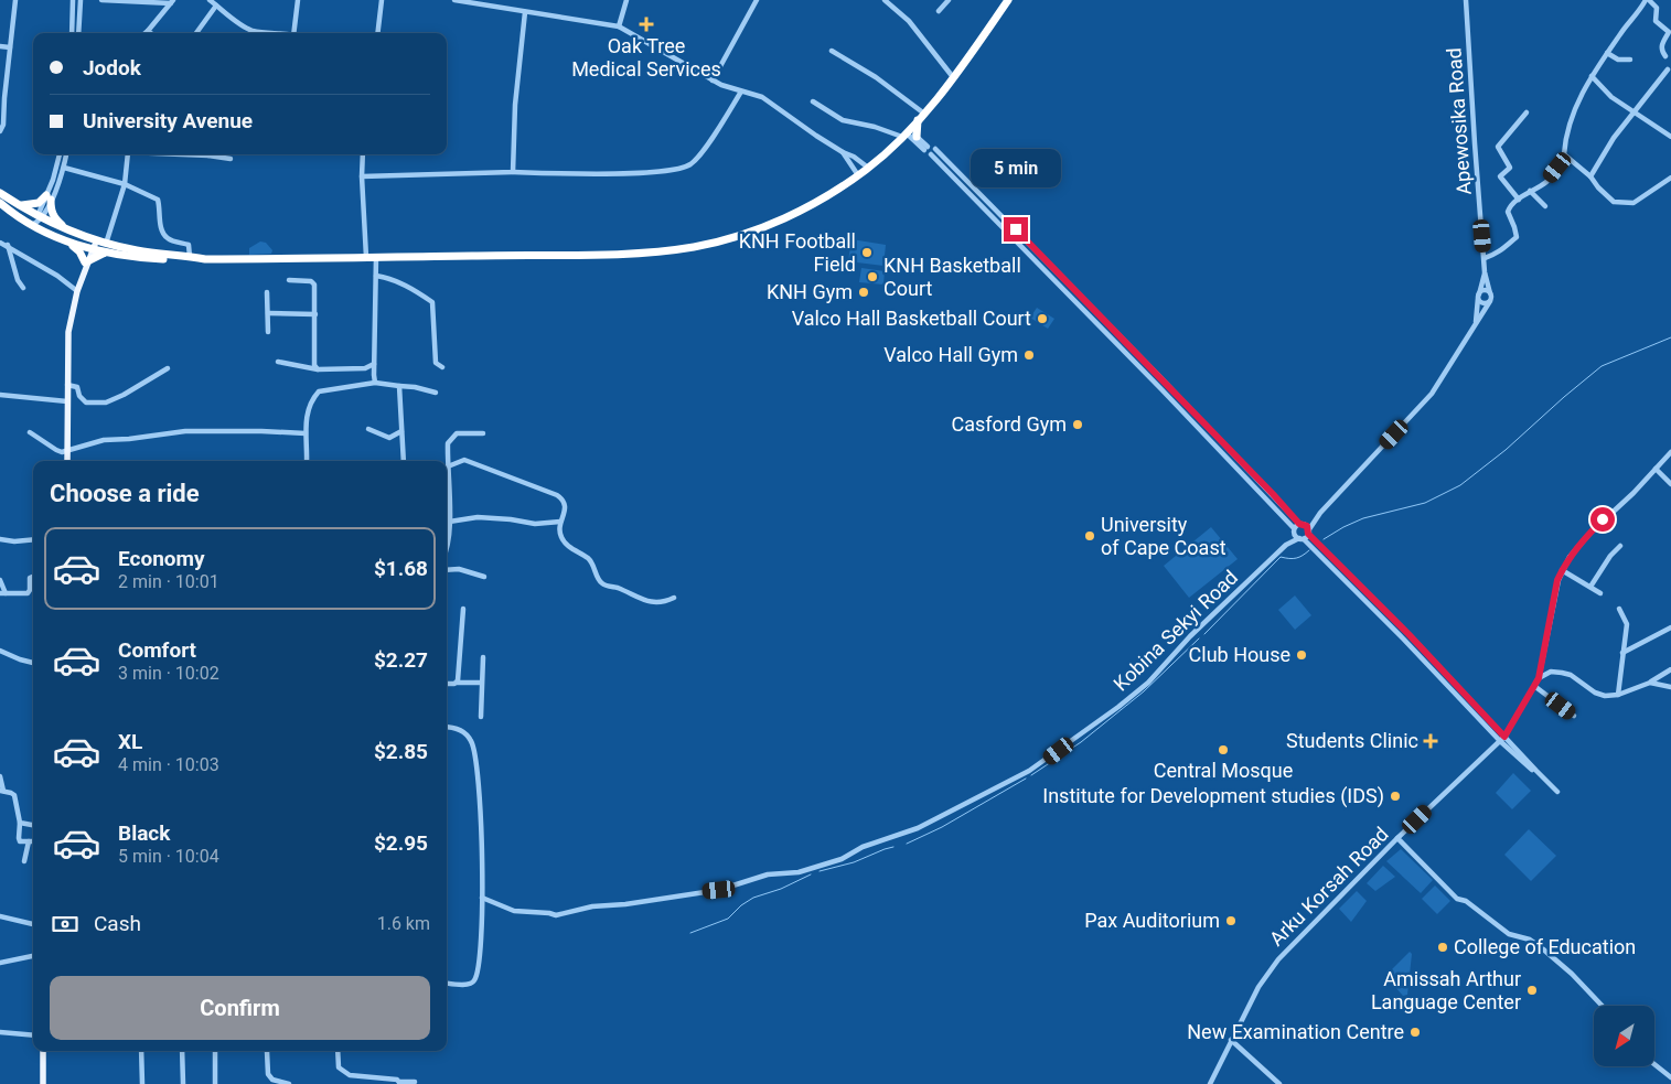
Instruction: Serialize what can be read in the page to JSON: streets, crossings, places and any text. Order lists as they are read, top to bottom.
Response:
{
  "streets": {
    "street": ["Apewosika Road", "Kobina Sekyi Road", "Arku Korsah Road"]
  },
  "crossings": [
    ["Apewosika Road", "Kobina Sekyi Road"]
  ],
  "places": {
    "health": ["Oak Tree Medical Services", "Students Clinic"],
    "other": [
      "KNH Football Field",
      "KNH Basketball Court",
      "KNH Gym",
      "Valco Hall Basketball Court",
      "Valco Hall Gym",
      "Casford Gym",
      "University of Cape Coast",
      "Club House",
      "Central Mosque",
      "Institute for Development studies (IDS)",
      "Pax Auditorium",
      "College of Education",
      "Amissah Arthur Language Center",
      "New Examination Centre"
    ]
  },
  "north": "bottom left",
  "page": {
    "banner": ["Jodok", "University Avenue"],
    "bubble": "5 min",
    "heading": "Choose a ride",
    "list": [
      {
        "name": "Economy",
        "note": "2 min · 10:01",
        "value": "$1.68"
      },
      {
        "name": "Comfort",
        "note": "3 min · 10:02",
        "value": "$2.27"
      },
      {
        "name": "XL",
        "note": "4 min · 10:03",
        "value": "$2.85"
      },
      {
        "name": "Black",
        "note": "5 min · 10:04",
        "value": "$2.95"
      }
    ],
    "pay": ["Cash", "1.6 km"],
    "buttons": "Confirm"
  }
}
